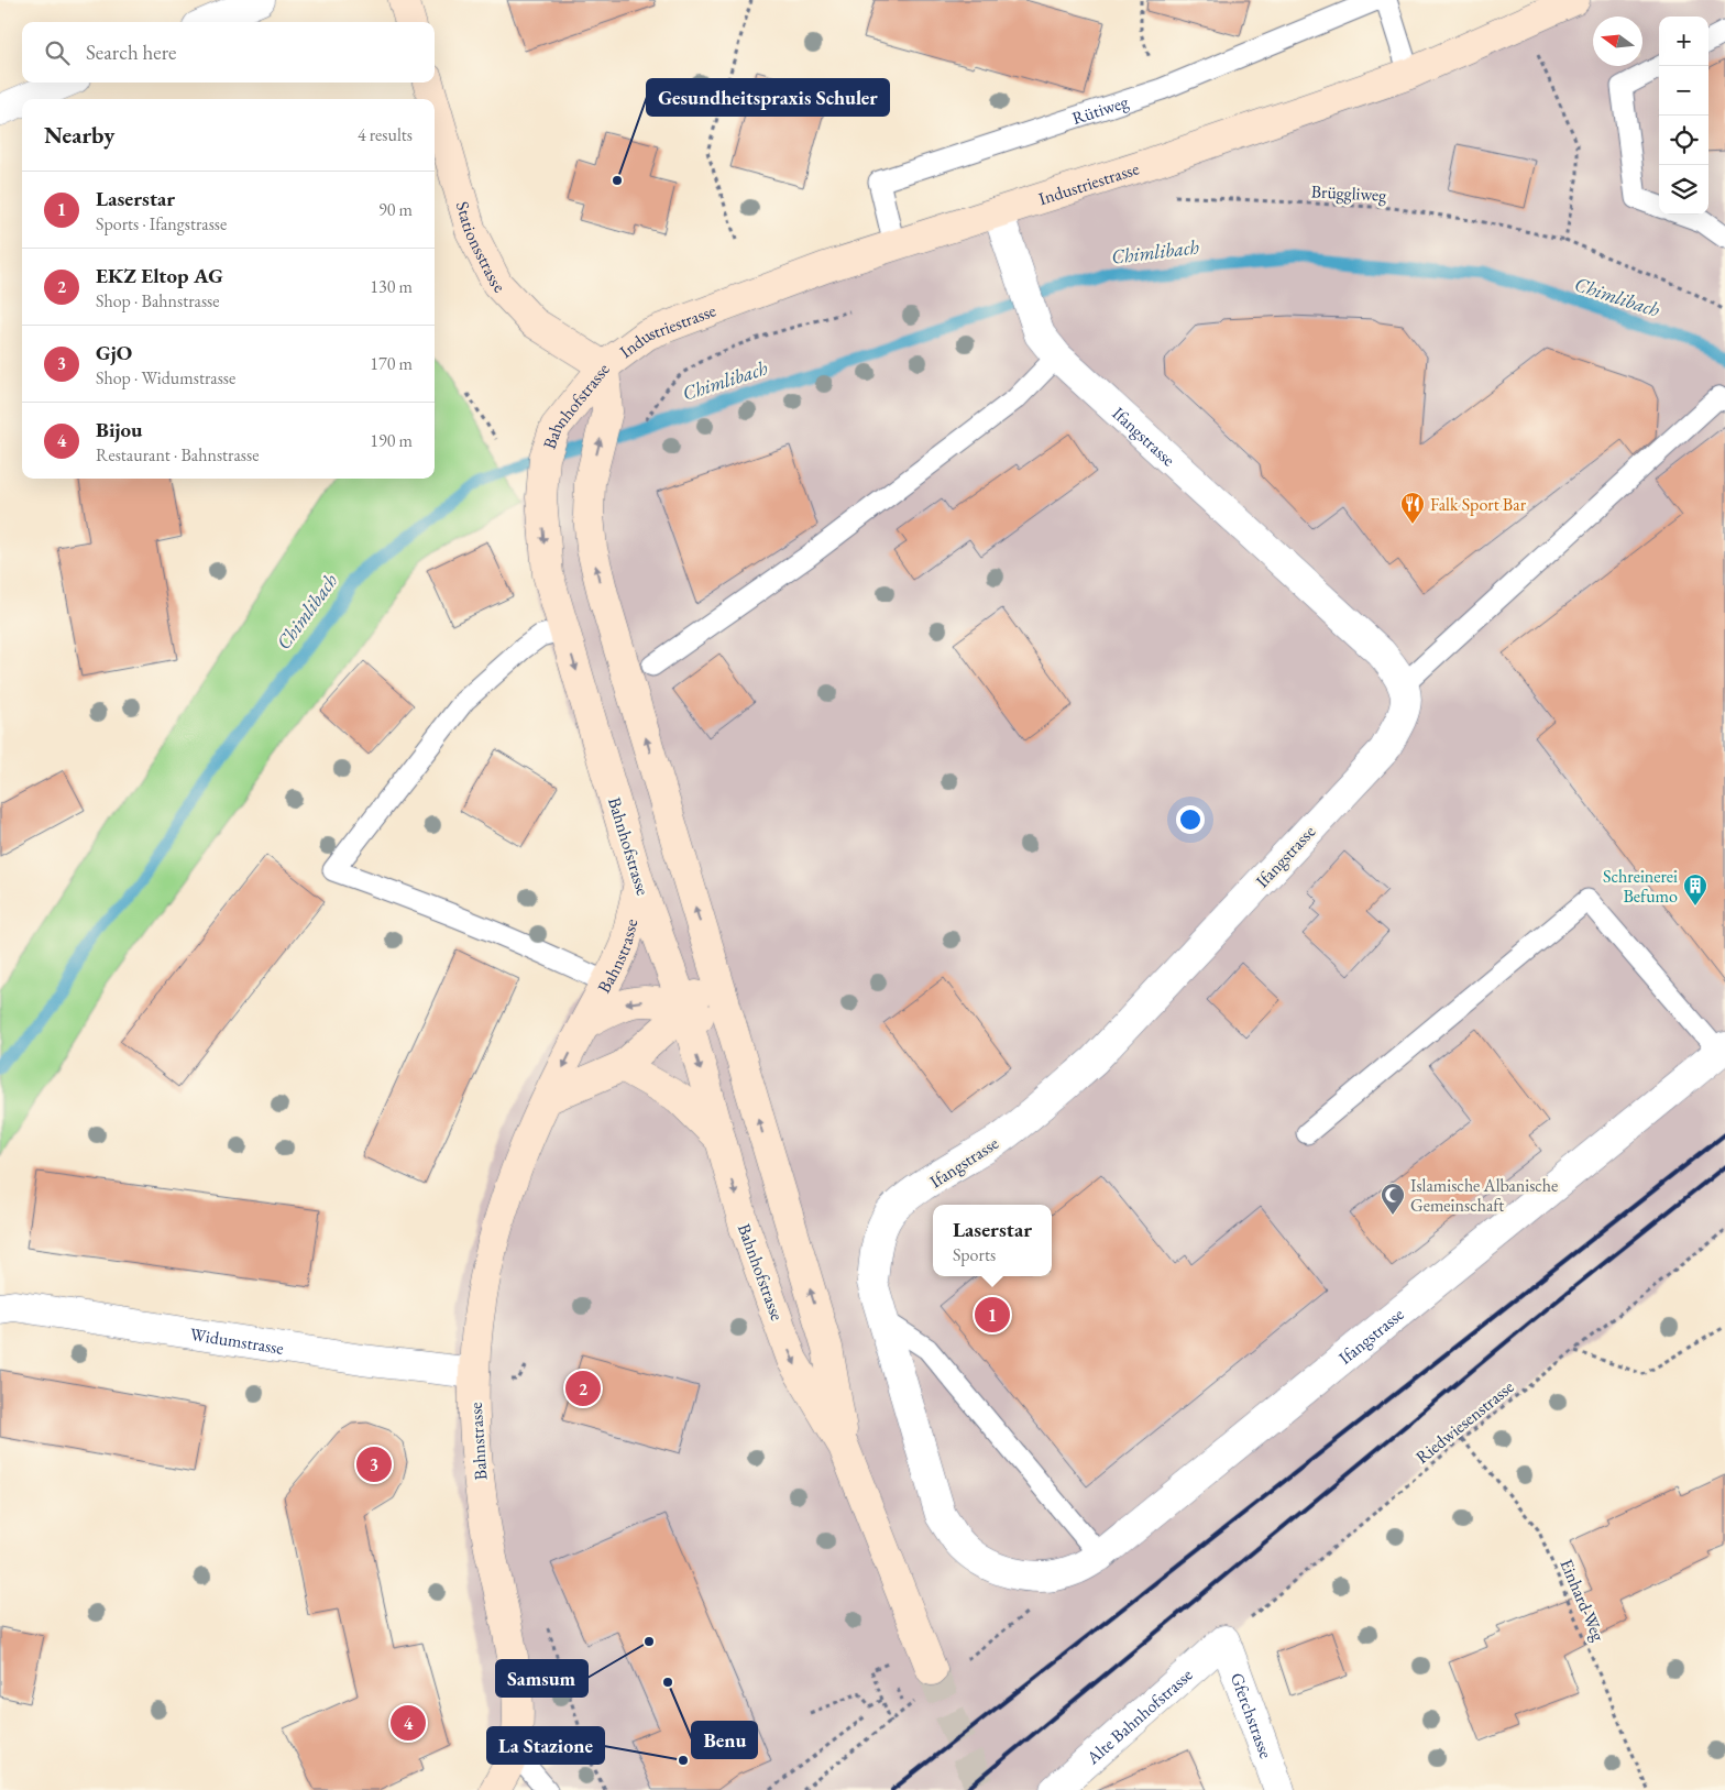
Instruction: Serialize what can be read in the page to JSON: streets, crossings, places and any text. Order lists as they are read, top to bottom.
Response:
{
  "streets": {
    "main road": [
      "Industriestrasse",
      "Stationsstrasse",
      "Bahnhofstrasse",
      "Bahnstrasse"
    ],
    "street": [
      "Ifangstrasse",
      "Widumstrasse",
      "Alte Bahnhofstrasse",
      "Gferchstrasse"
    ],
    "lane": ["Rütiweg"],
    "path": ["Brüggliweg", "Riedwiesenstrasse", "Einhard-Weg"]
  },
  "crossings": [
    ["Rütiweg", "Industriestrasse"],
    ["Industriestrasse", "Brüggliweg"],
    ["Industriestrasse", "Stationsstrasse"],
    ["Industriestrasse", "Bahnhofstrasse"],
    ["Industriestrasse", "Ifangstrasse"],
    ["Stationsstrasse", "Bahnhofstrasse"],
    ["Bahnhofstrasse", "Bahnstrasse"],
    ["Bahnstrasse", "Widumstrasse"],
    ["Riedwiesenstrasse", "Einhard-Weg"],
    ["Riedwiesenstrasse", "Alte Bahnhofstrasse"],
    ["Riedwiesenstrasse", "Gferchstrasse"],
    ["Alte Bahnhofstrasse", "Gferchstrasse"]
  ],
  "water": ["Chimlibach"],
  "places": {
    "other": [
      "Gesundheitspraxis Schuler",
      "Samsum",
      "Benu",
      "La Stazione"
    ],
    "restaurant": ["Falk Sport Bar"],
    "building": ["Schreinerei Befumo"],
    "mosque": ["Islamische Albanische Gemeinschaft"]
  },
  "north": "left",
  "page": {
    "map_buttons": ["+", "−"],
    "search": "Search here",
    "heading": ["Nearby", "4 results"],
    "list": [
      {
        "mark": "1",
        "name": "Laserstar",
        "note": "Sports · Ifangstrasse",
        "value": "90 m"
      },
      {
        "mark": "2",
        "name": "EKZ Eltop AG",
        "note": "Shop · Bahnstrasse",
        "value": "130 m"
      },
      {
        "mark": "3",
        "name": "GjO",
        "note": "Shop · Widumstrasse",
        "value": "170 m"
      },
      {
        "mark": "4",
        "name": "Bijou",
        "note": "Restaurant · Bahnstrasse",
        "value": "190 m"
      }
    ],
    "popup": ["Laserstar", "Sports"],
    "pins": [
      "1",
      "2",
      "3",
      "4"
    ]
  }
}
